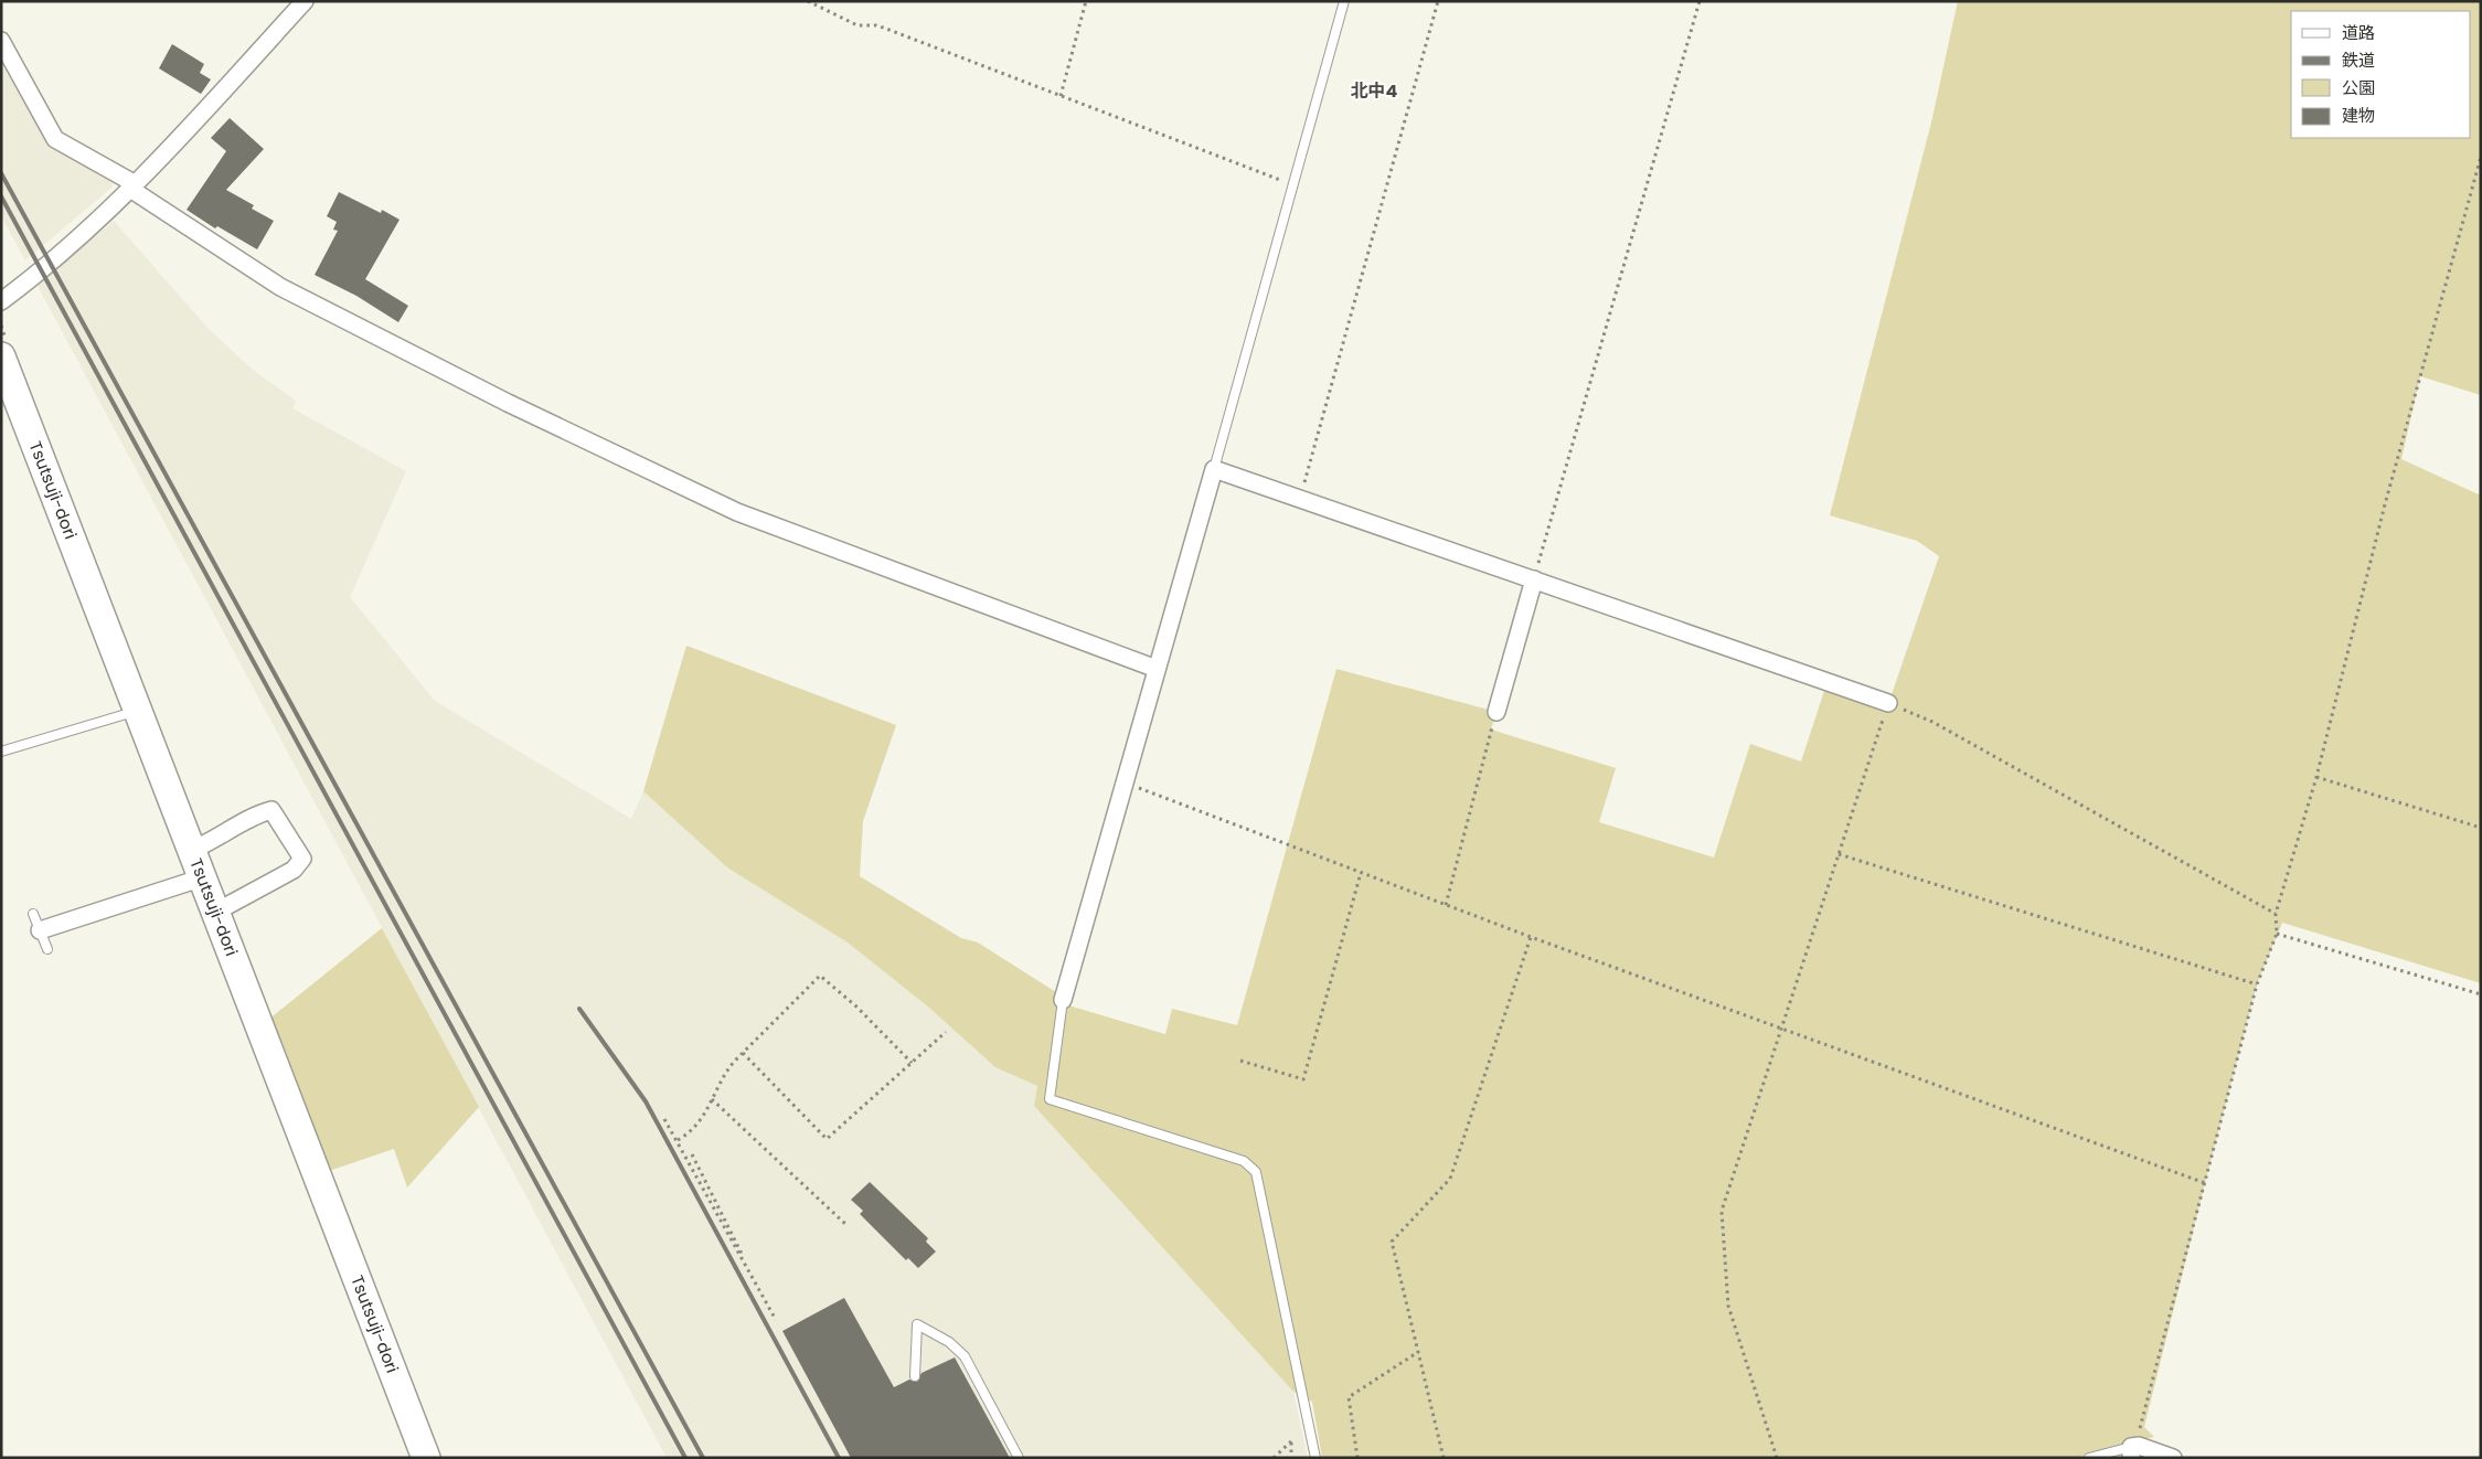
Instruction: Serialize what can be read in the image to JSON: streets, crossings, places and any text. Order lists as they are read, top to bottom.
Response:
{
  "streets": {
    "main road": ["Tsutsuji-dori"]
  },
  "districts": ["北中4"],
  "legend": [
    "道路",
    "鉄道",
    "公園",
    "建物"
  ]
}
